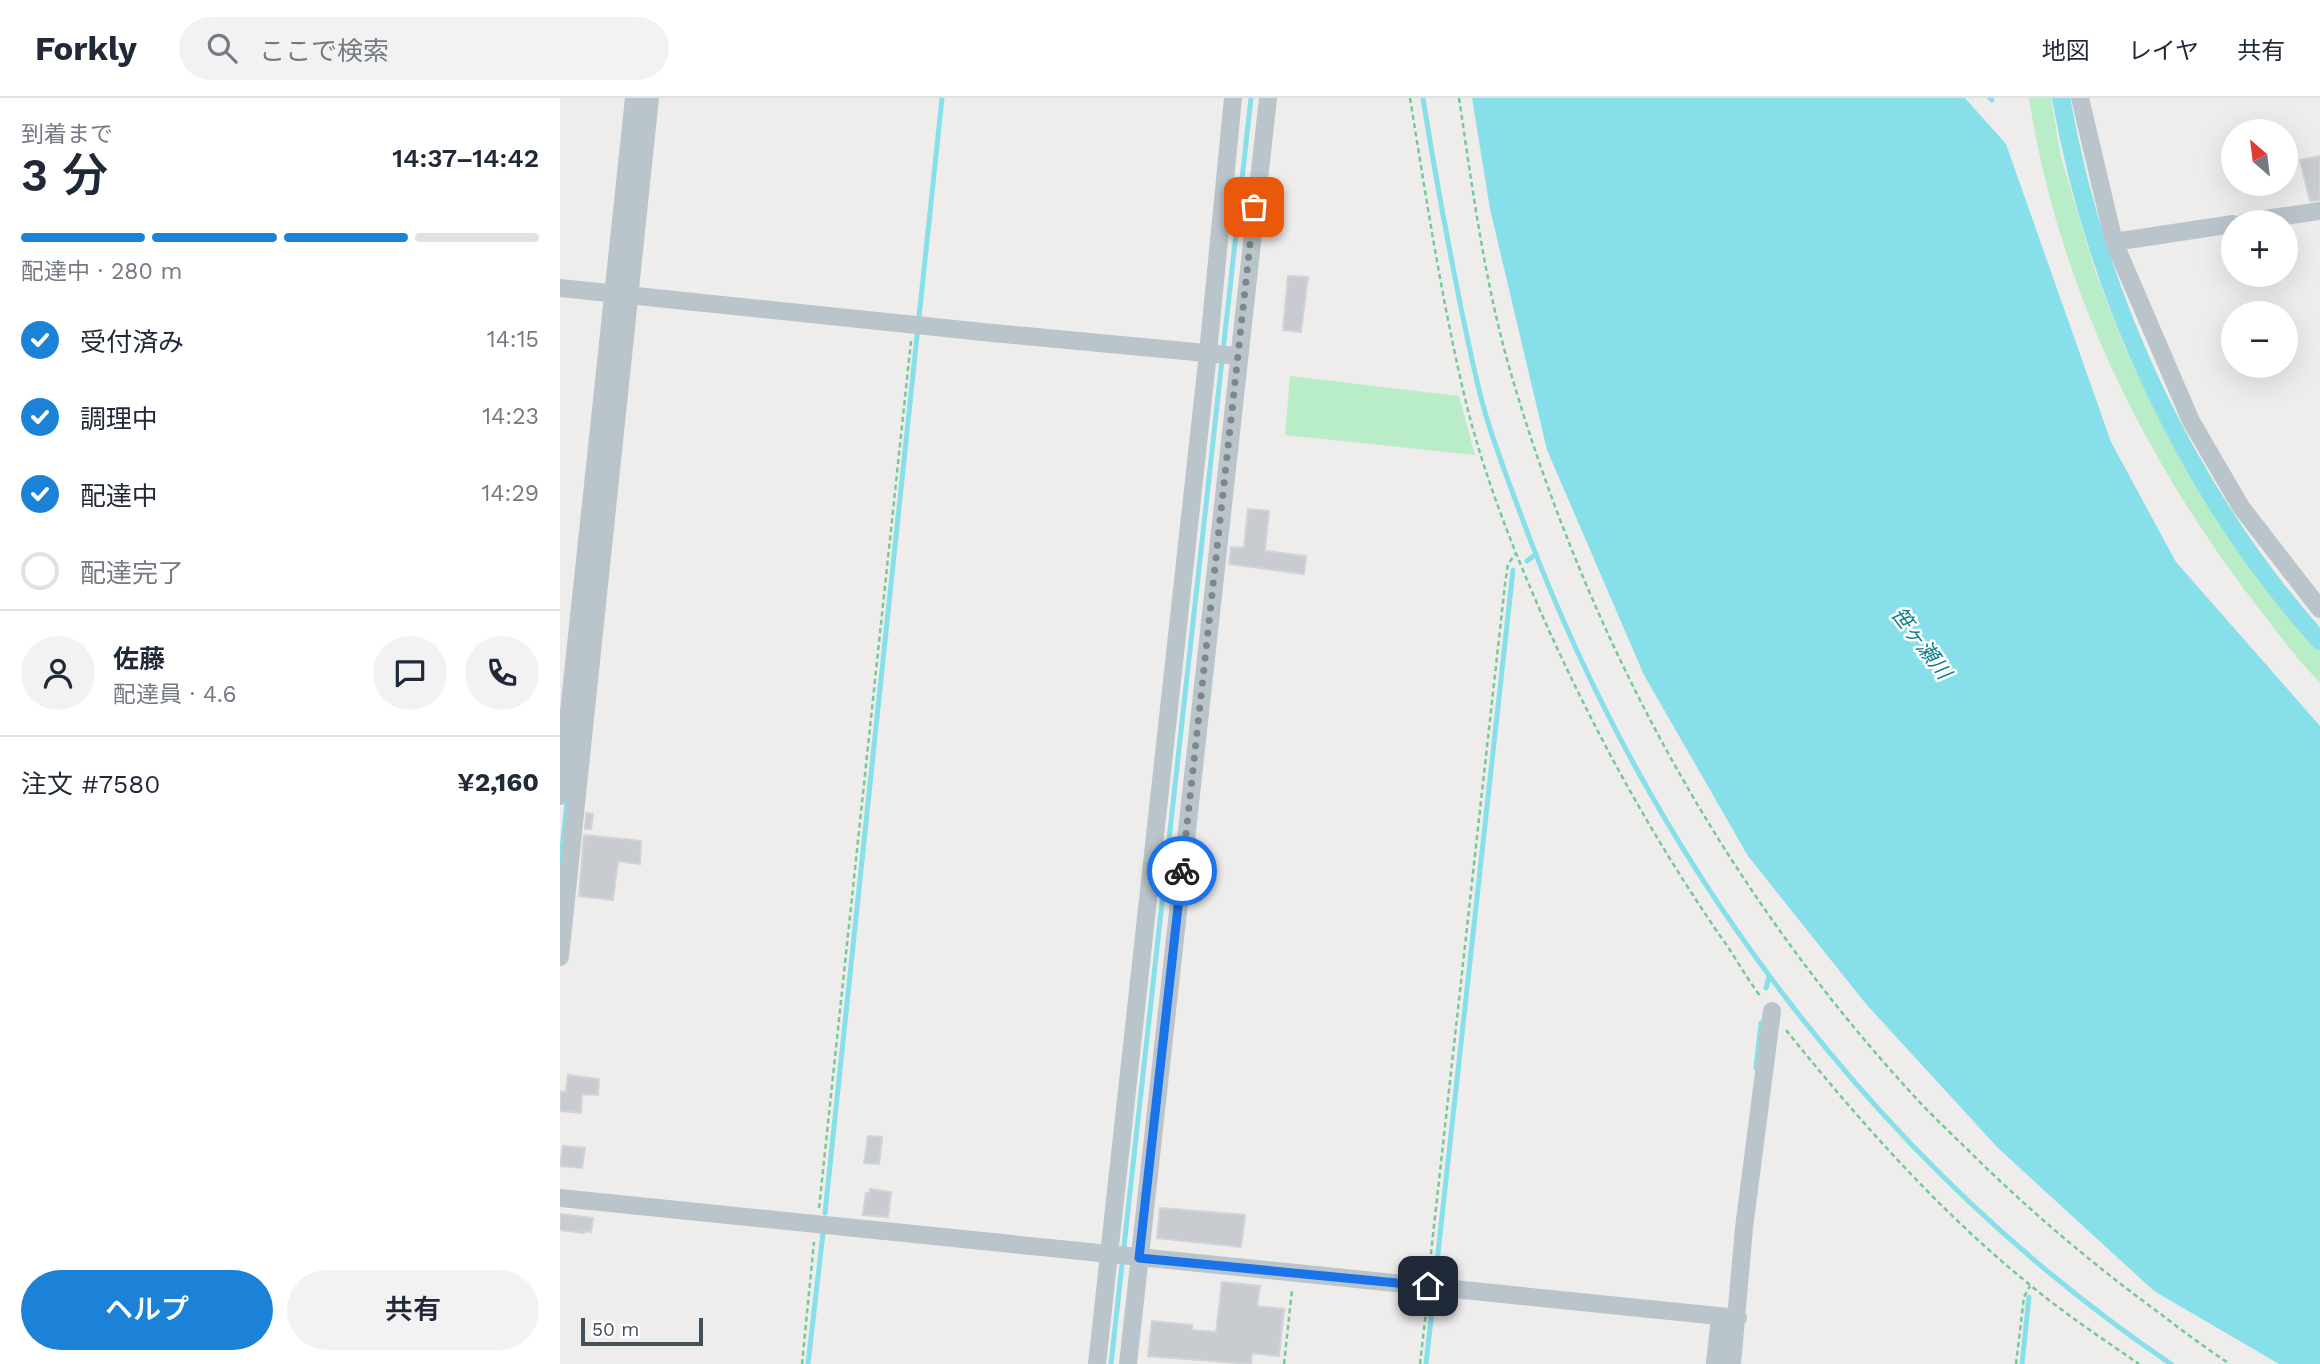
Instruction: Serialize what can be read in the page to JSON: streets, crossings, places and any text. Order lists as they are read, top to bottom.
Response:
{
  "water": ["笹ヶ瀬川"],
  "scale_bar": "50 m",
  "north": "top left",
  "page": {
    "header": "Forkly",
    "search": "ここで検索",
    "nav": ["地図", "レイヤ", "共有"],
    "heading": ["3 分", "到着まで", "14:37–14:42"],
    "panel": [
      "佐藤",
      "配達員 · 4.6",
      "注文 #7580",
      "¥2,160"
    ],
    "map_buttons": ["+", "−"],
    "bar": "配達中 · 280 m",
    "list": [
      ["受付済み", "14:15"],
      ["調理中", "14:23"],
      ["配達中", "14:29"],
      "配達完了"
    ],
    "buttons": ["ヘルプ", "共有"],
    "scale": "50 m"
  }
}
